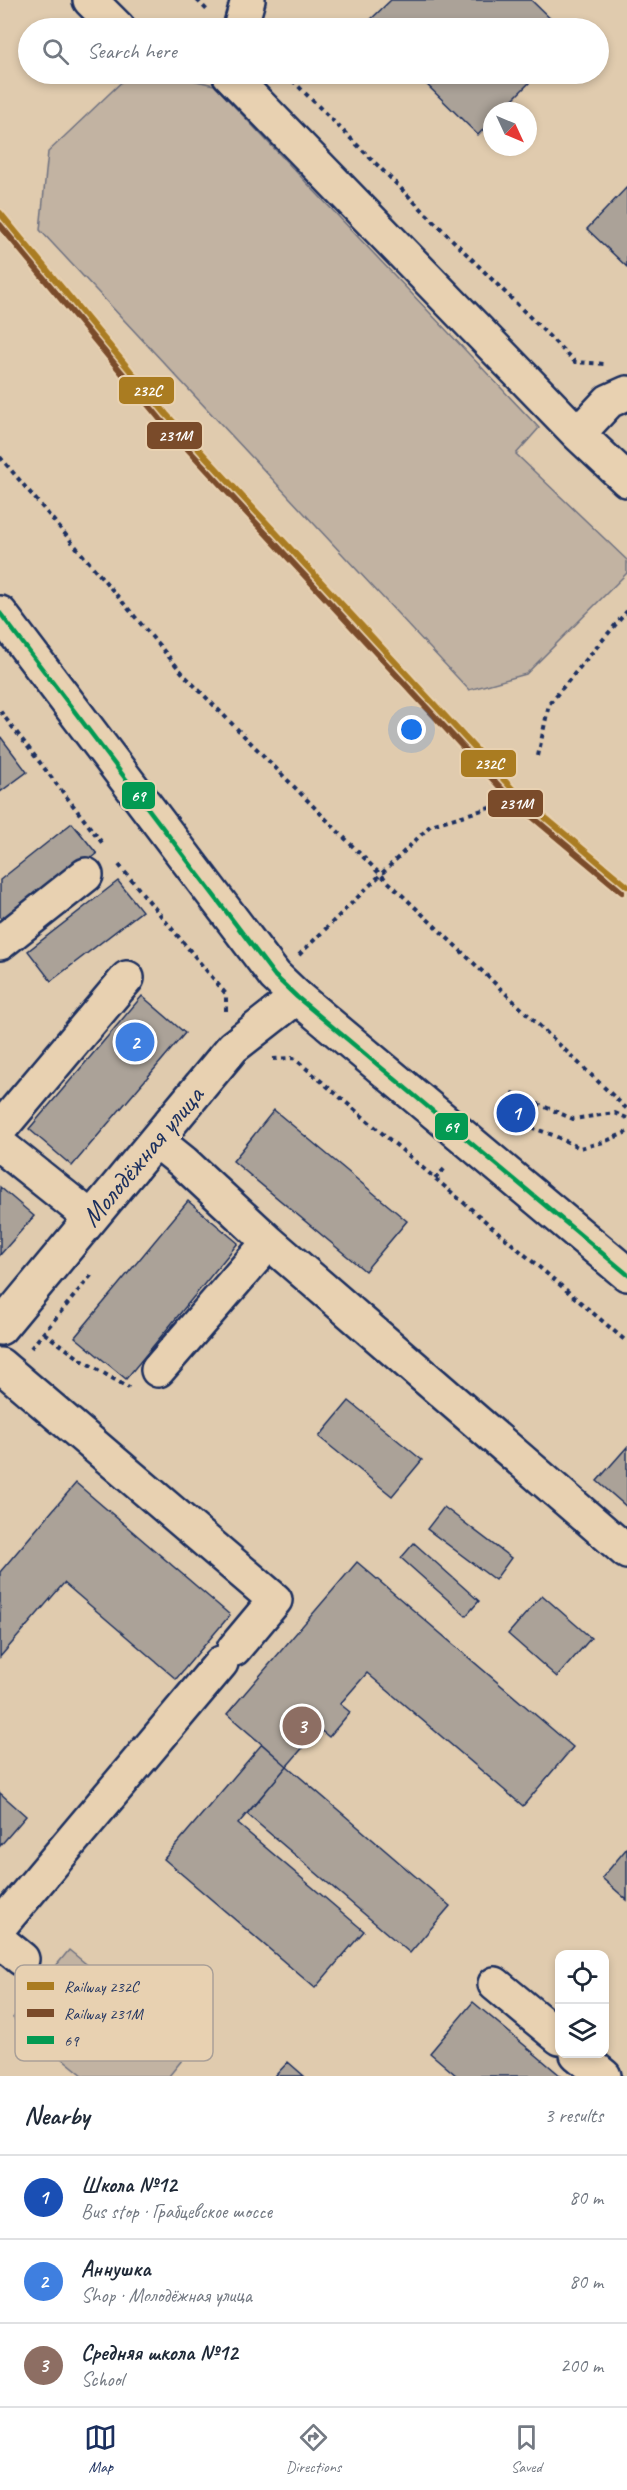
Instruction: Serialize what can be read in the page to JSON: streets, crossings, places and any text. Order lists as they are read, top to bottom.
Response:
{
  "streets": {
    "street": ["Молодёжная улица"]
  },
  "lines": ["rail line 232C", "rail line 231М", "transit line 69"],
  "legend": ["Railway 232C", "Railway 231М", "69"],
  "north": "bottom right",
  "page": {
    "search": "Search here",
    "pins": ["2", "1", "3"],
    "heading": ["Nearby", "3 results"],
    "list": [
      {
        "mark": "1",
        "name": "Школа №12",
        "note": "Bus stop · Грабцевское шоссе",
        "value": "80 m"
      },
      {
        "mark": "2",
        "name": "Аннушка",
        "note": "Shop · Молодёжная улица",
        "value": "80 m"
      },
      {
        "mark": "3",
        "name": "Средняя школа №12",
        "note": "School",
        "value": "200 m"
      }
    ],
    "nav": ["Map", "Directions", "Saved"]
  }
}
